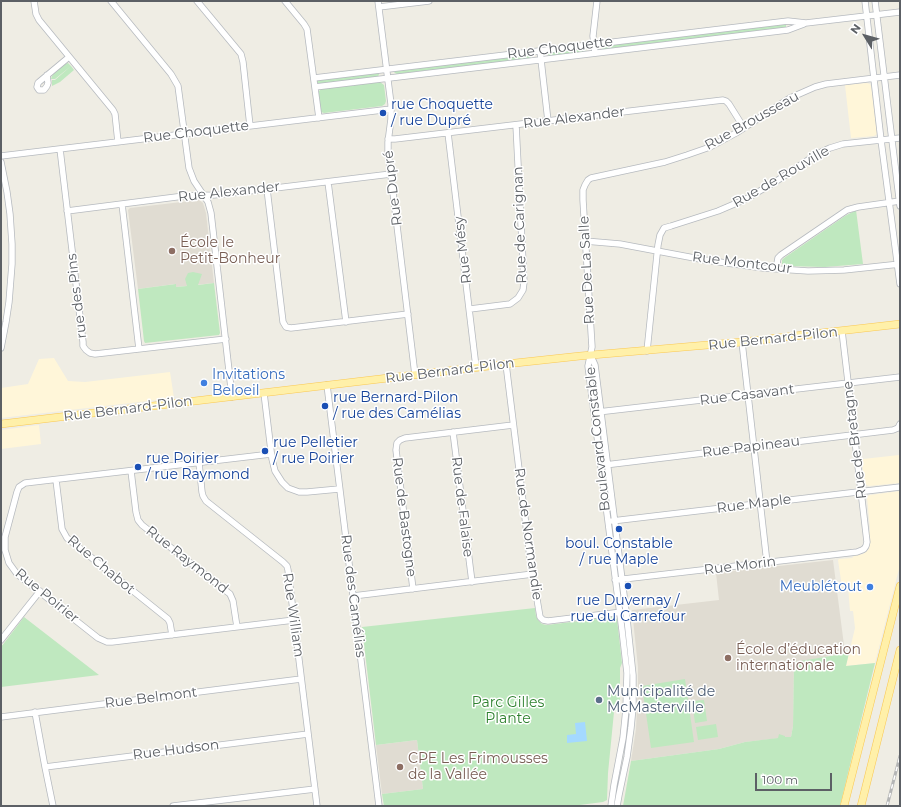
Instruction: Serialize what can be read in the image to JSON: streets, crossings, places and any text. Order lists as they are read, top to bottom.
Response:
{
  "streets": {
    "main road": ["Rue Bernard-Pilon"],
    "street": [
      "Rue Choquette",
      "Rue Alexander",
      "Rue Brousseau",
      "Rue de Rouville",
      "Rue Dupré",
      "Rue de Carignan",
      "Rue Mésy",
      "Rue Montcour",
      "Rue De La Salle",
      "rue des Pins",
      "Rue Casavant",
      "Boulevard Constable",
      "Rue de Bretagne",
      "Rue Papineau",
      "Rue Maple",
      "Rue de Falaise",
      "Rue de Bastogne",
      "Rue de Normandie",
      "Rue Raymond",
      "Rue Chabot",
      "Rue Morin",
      "Rue Poirier",
      "Rue des Camélias",
      "Rue William",
      "Rue Belmont",
      "Rue Hudson"
    ]
  },
  "crossings": [
    ["Rue Choquette", "Rue Dupré"],
    ["Rue Choquette", "rue des Pins"],
    ["Rue Alexander", "Rue Brousseau"],
    ["Rue Alexander", "Rue Dupré"],
    ["Rue Alexander", "Rue de Carignan"],
    ["Rue Alexander", "Rue Mésy"],
    ["Rue Alexander", "rue des Pins"],
    ["Rue Brousseau", "Rue De La Salle"],
    ["Rue de Rouville", "Rue Montcour"],
    ["Rue de Rouville", "Rue Bernard-Pilon"],
    ["Rue Dupré", "Rue Bernard-Pilon"],
    ["Rue de Carignan", "Rue Mésy"],
    ["Rue Mésy", "Rue Bernard-Pilon"],
    ["Rue Montcour", "Rue De La Salle"],
    ["Rue De La Salle", "Rue Bernard-Pilon"],
    ["Rue De La Salle", "Boulevard Constable"],
    ["Rue Bernard-Pilon", "Boulevard Constable"],
    ["Rue Bernard-Pilon", "Rue de Bretagne"],
    ["Rue Bernard-Pilon", "Rue de Normandie"],
    ["Rue Bernard-Pilon", "Rue des Camélias"],
    ["Rue Casavant", "Boulevard Constable"],
    ["Rue Casavant", "Rue de Bretagne"],
    ["Boulevard Constable", "Rue Papineau"],
    ["Boulevard Constable", "Rue Maple"],
    ["Boulevard Constable", "Rue de Normandie"],
    ["Boulevard Constable", "Rue Morin"],
    ["Rue de Bretagne", "Rue Papineau"],
    ["Rue de Bretagne", "Rue Maple"],
    ["Rue de Bretagne", "Rue Morin"],
    ["Rue de Falaise", "Rue de Bastogne"],
    ["Rue de Bastogne", "Rue de Normandie"],
    ["Rue Raymond", "Rue Poirier"],
    ["Rue Chabot", "Rue Poirier"],
    ["Rue Poirier", "Rue William"],
    ["Rue William", "Rue Belmont"],
    ["Rue William", "Rue Hudson"]
  ],
  "parks": ["Parc Gilles Plante"],
  "places": [
    "rue Choquette / rue Dupré",
    "École le Petit-Bonheur",
    "Invitations Beloeil",
    "rue Bernard-Pilon / rue des Camélias",
    "rue Pelletier / rue Poirier",
    "rue Poirier / rue Raymond",
    "boul. Constable / rue Maple",
    "rue Duvernay / rue du Carrefour",
    "Meublétout",
    "École d’éducation internationale",
    "Municipalité de McMasterville",
    "CPE Les Frimousses de la Vallée"
  ],
  "scale_bar": "100 m",
  "north": "top left"
}
